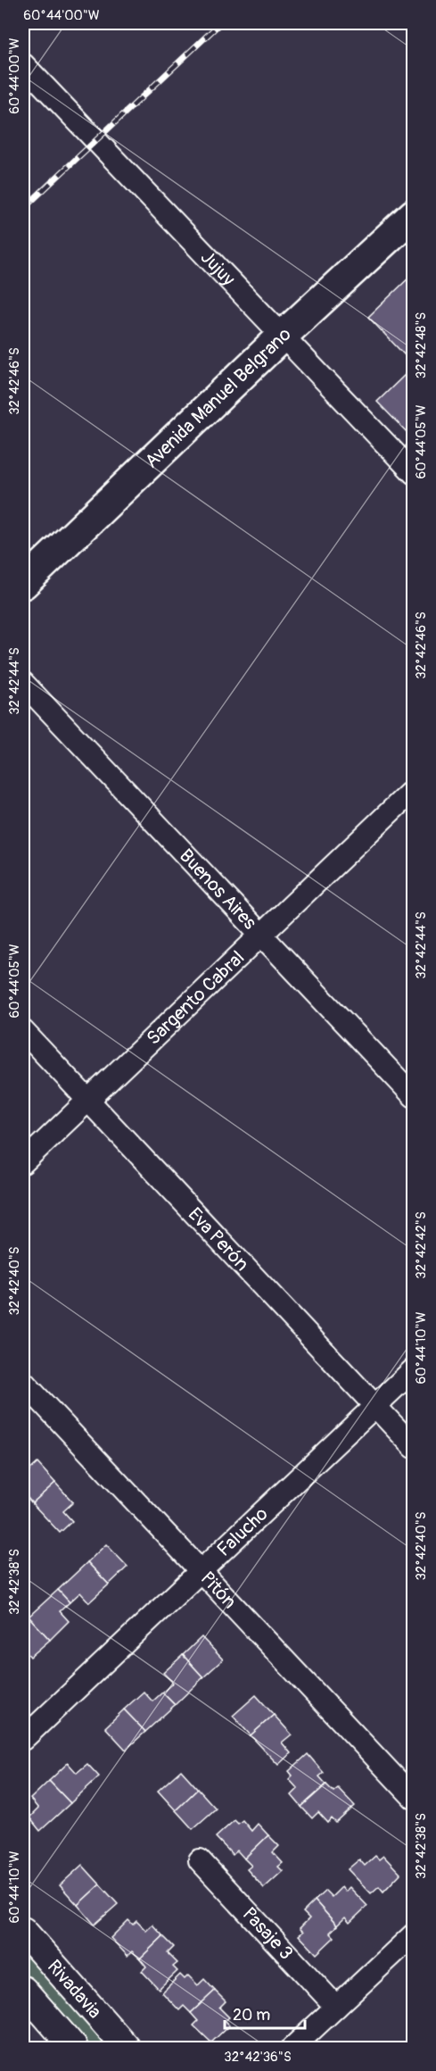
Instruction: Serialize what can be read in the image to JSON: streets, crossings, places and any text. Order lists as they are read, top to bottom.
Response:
{
  "streets": {
    "main road": ["Avenida Manuel Belgrano"],
    "street": [
      "Jujuy",
      "Buenos Aires",
      "Sargento Cabral",
      "Eva Perón",
      "Falucho",
      "Pitón",
      "Pasaje 3",
      "Rivadavia"
    ]
  },
  "crossings": [
    ["Jujuy", "Avenida Manuel Belgrano"],
    ["Buenos Aires", "Sargento Cabral"],
    ["Sargento Cabral", "Eva Perón"],
    ["Eva Perón", "Falucho"],
    ["Falucho", "Pitón"]
  ],
  "scale_bar": "20 m",
  "coordinates": [
    "60°44'00\"W",
    "32°42'48\"S",
    "32°42'46\"S",
    "60°44'05\"W",
    "32°42'44\"S",
    "32°42'42\"S",
    "32°42'40\"S",
    "60°44'10\"W",
    "32°42'38\"S",
    "32°42'36\"S"
  ]
}
